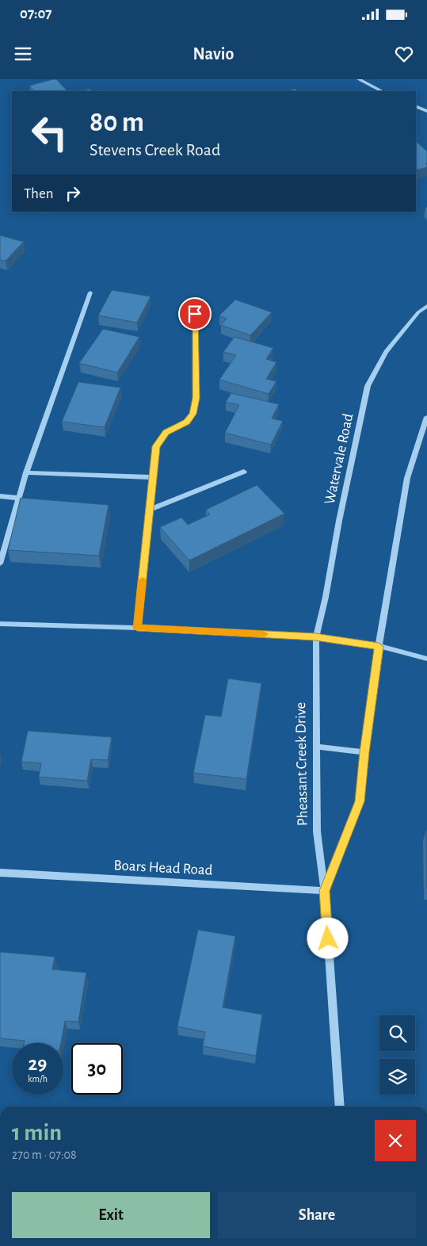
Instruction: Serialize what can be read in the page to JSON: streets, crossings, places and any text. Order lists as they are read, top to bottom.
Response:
{
  "streets": {
    "street": ["Watervale Road", "Pheasant Creek Drive", "Boars Head Road"]
  },
  "crossings": [
    ["Watervale Road", "Pheasant Creek Drive"],
    ["Pheasant Creek Drive", "Boars Head Road"]
  ],
  "page": {
    "status": "07:07",
    "header": "Navio",
    "turn": ["80 m", "Stevens Creek Road"],
    "then": "Then",
    "speed": "29 km/h",
    "limit": "30",
    "heading": ["1 min", "270 m · 07:08"],
    "buttons": ["Exit", "Share"]
  }
}
